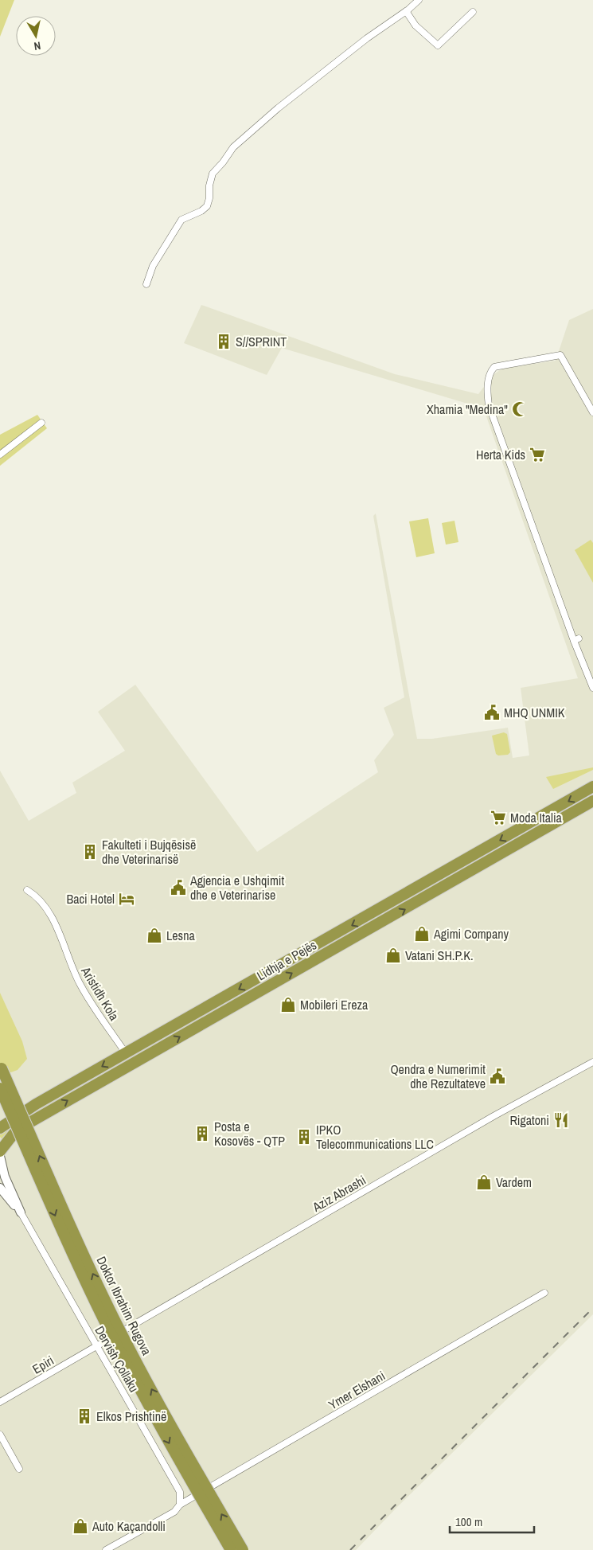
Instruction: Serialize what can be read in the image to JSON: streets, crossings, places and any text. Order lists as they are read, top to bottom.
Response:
{
  "streets": {
    "highway": ["Lidhja e Pejës", "Doktor Ibrahim Rugova"],
    "street": [
      "Aristidh Kola",
      "Aziz Abrashi",
      "Dervish Çollaku",
      "Epiri",
      "Ymer Elshani"
    ]
  },
  "crossings": [
    ["Lidhja e Pejës", "Aristidh Kola"],
    ["Aziz Abrashi", "Dervish Çollaku"],
    ["Aziz Abrashi", "Epiri"],
    ["Dervish Çollaku", "Epiri"],
    ["Dervish Çollaku", "Ymer Elshani"]
  ],
  "places": {
    "building": [
      "S//SPRINT",
      "Fakulteti i Bujqësisë dhe Veterinarisë",
      "Posta e Kosovës - QTP",
      "IPKO Telecommunications LLC",
      "Elkos Prishtinë"
    ],
    "mosque": ["Xhamia \"Medina\""],
    "supermarket": ["Herta Kids", "Moda Italia"],
    "public building": ["MHQ UNMIK", "Agjencia e Ushqimit dhe e Veterinarise", "Qendra e Numerimit dhe Rezultateve"],
    "hotel": ["Baci Hotel"],
    "shop": [
      "Agimi Company",
      "Lesna",
      "Vatani SH.P.K.",
      "Mobileri Ereza",
      "Vardem",
      "Auto Kaçandolli"
    ],
    "restaurant": ["Rigatoni"]
  },
  "scale_bar": "100 m",
  "north": "bottom"
}
